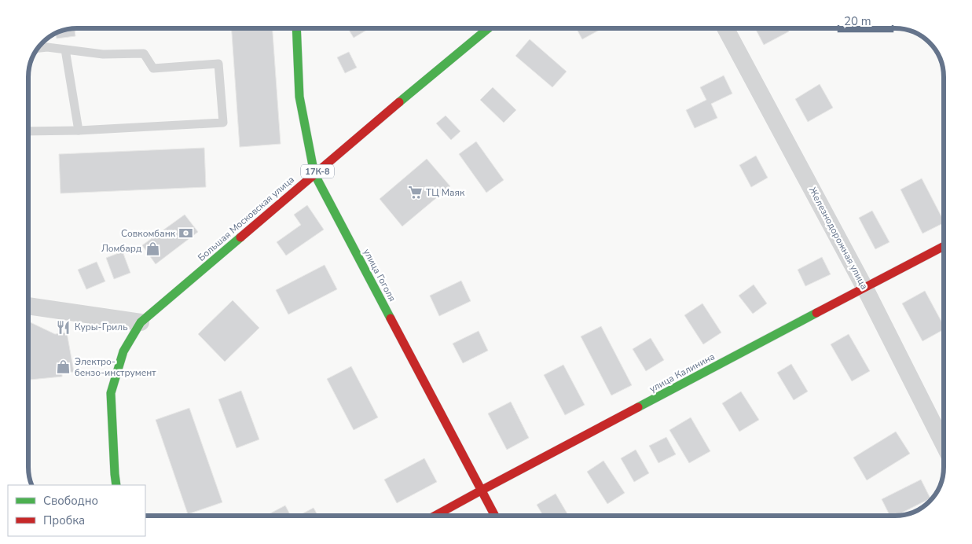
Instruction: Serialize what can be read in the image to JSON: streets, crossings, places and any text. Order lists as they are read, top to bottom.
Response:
{
  "streets": {
    "street": [
      "17К-8",
      "Большая Московская улица",
      "Железнодорожная улица",
      "улица Гоголя",
      "улица Калинина"
    ]
  },
  "crossings": [
    ["Большая Московская улица", "улица Гоголя"],
    ["Железнодорожная улица", "улица Калинина"],
    ["улица Гоголя", "улица Калинина"]
  ],
  "places": {
    "supermarket": ["ТЦ Маяк"],
    "bank": ["Совкомбанк"],
    "shop": ["Ломбард", "Электро- бензо-инструмент"],
    "restaurant": ["Куры-Гриль"]
  },
  "legend": ["Свободно", "Пробка"],
  "scale_bar": "20 m"
}
